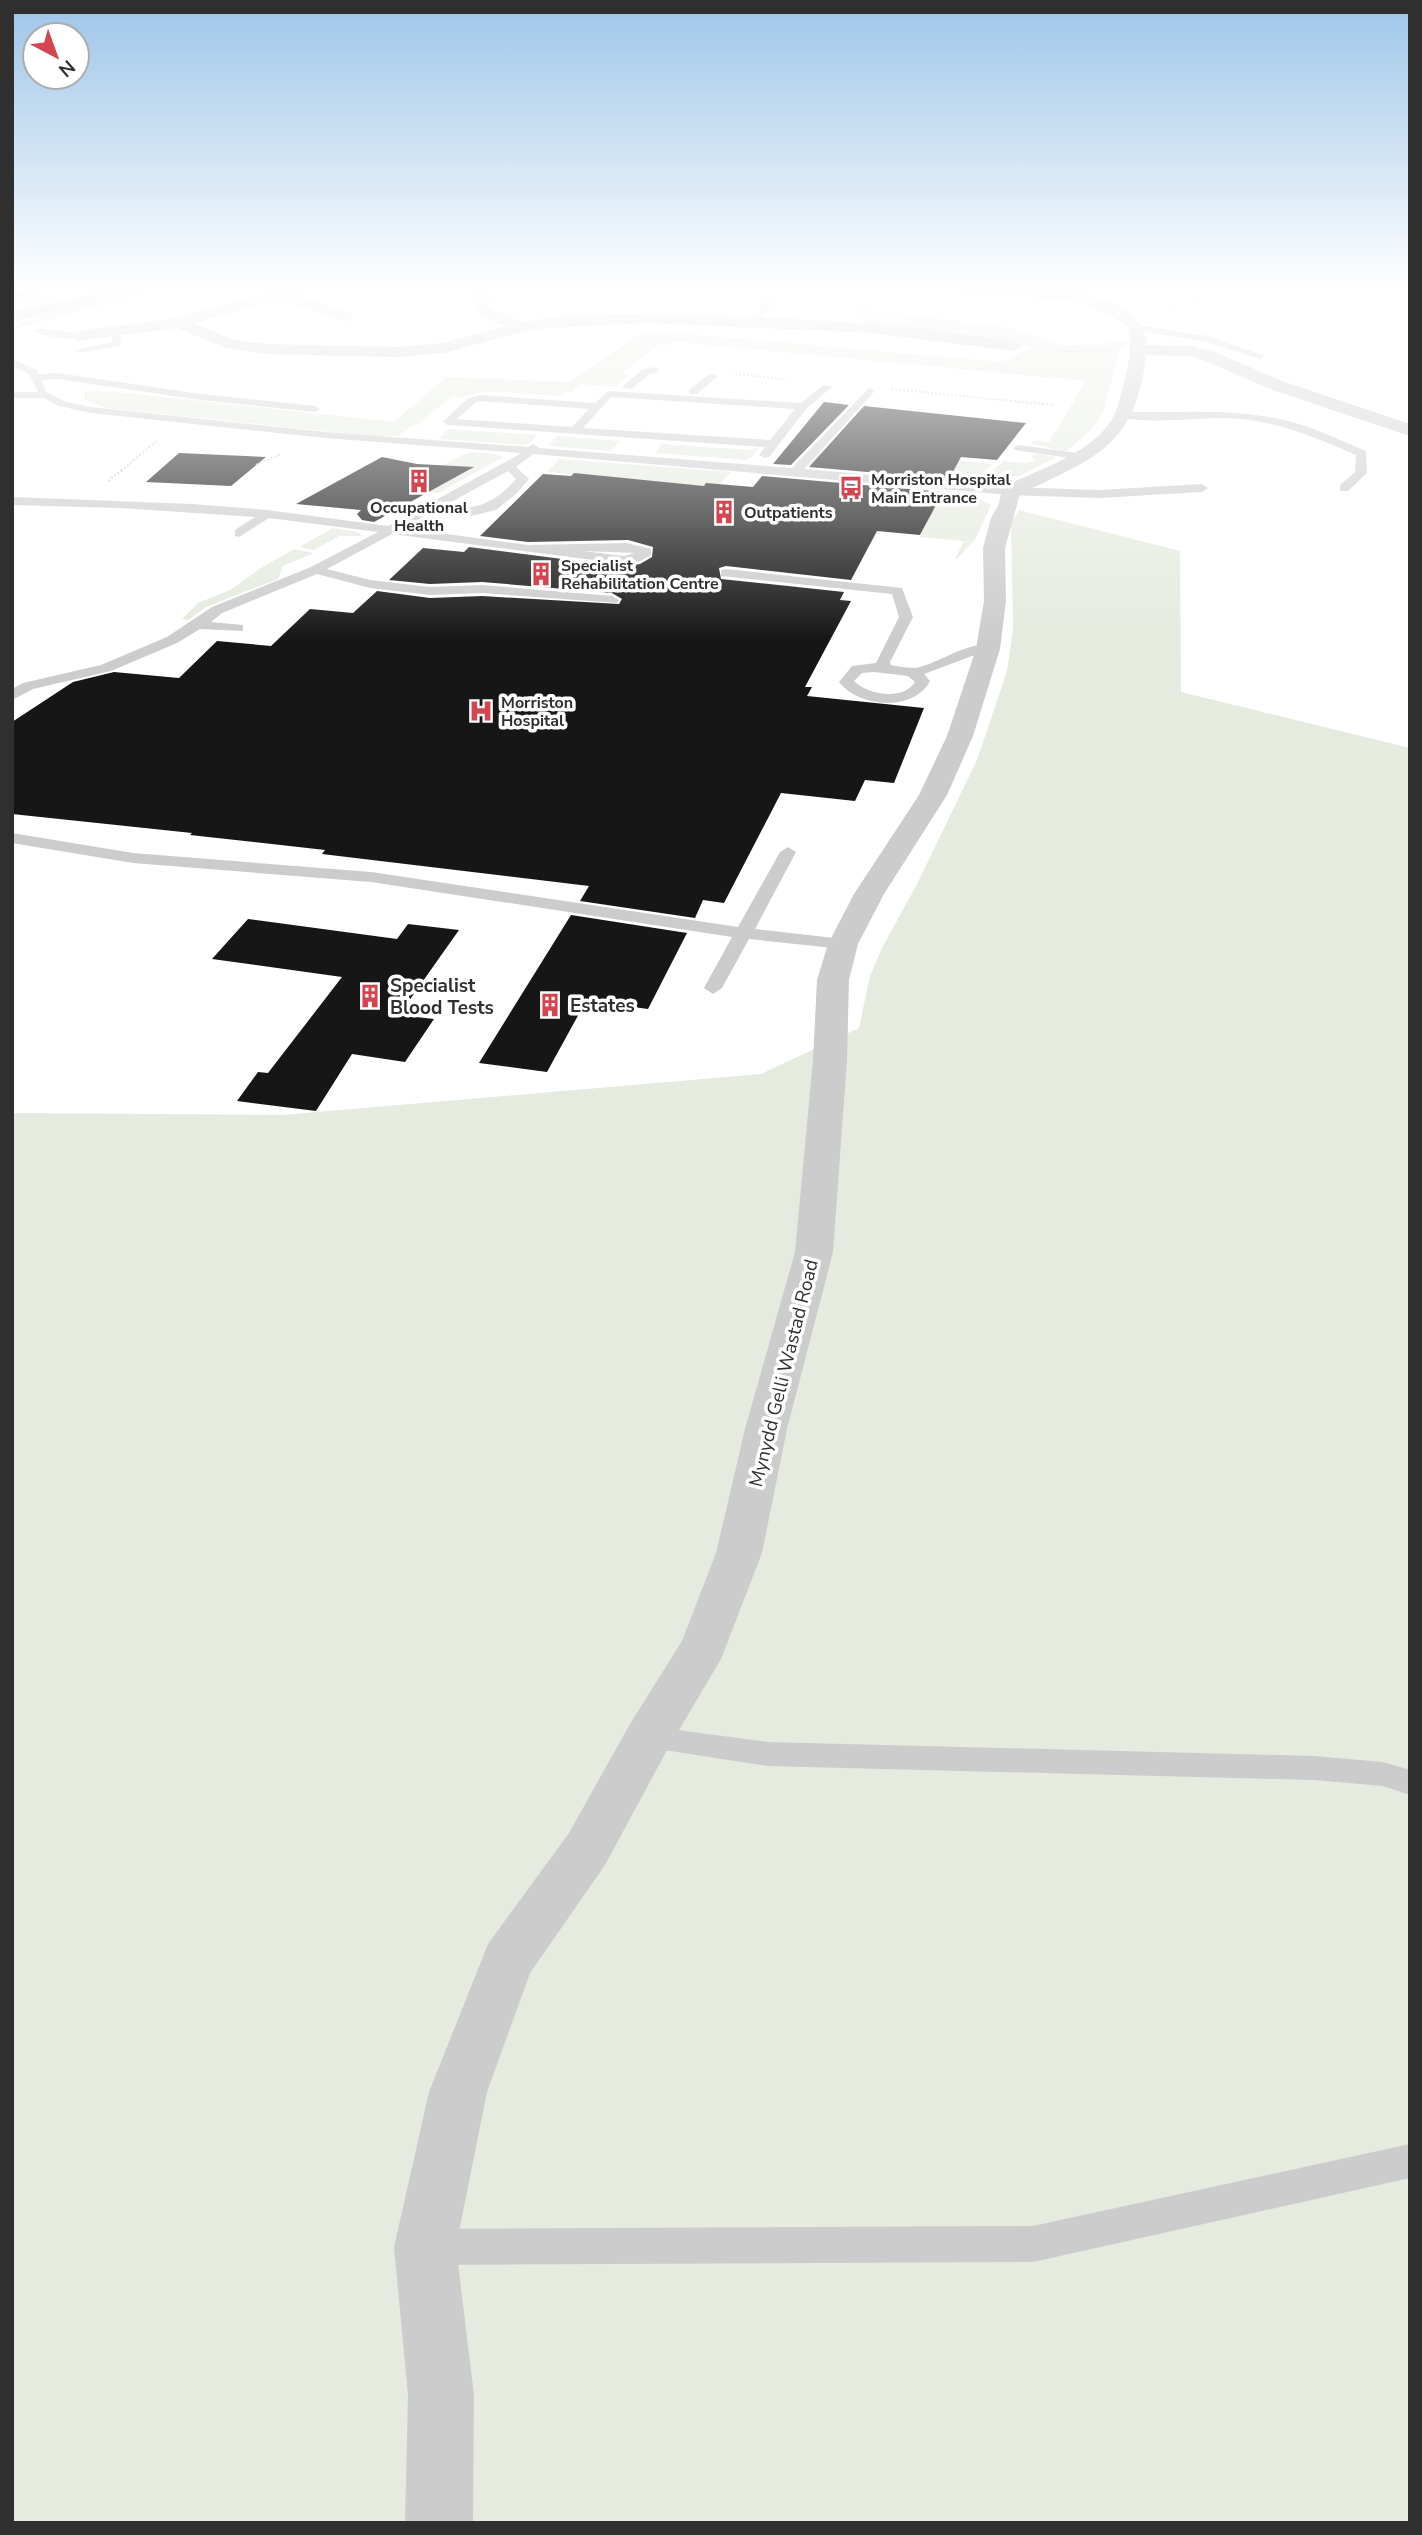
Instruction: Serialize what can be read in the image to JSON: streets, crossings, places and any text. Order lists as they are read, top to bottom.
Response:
{
  "streets": {
    "street": ["Mynydd Gelli Wastad Road"]
  },
  "places": {
    "building": [
      "Occupational Health",
      "Outpatients",
      "Specialist Rehabilitation Centre",
      "Specialist Blood Tests",
      "Estates"
    ],
    "bus stop": ["Morriston Hospital Main Entrance"],
    "hospital": ["Morriston Hospital"]
  },
  "north": "bottom right"
}
